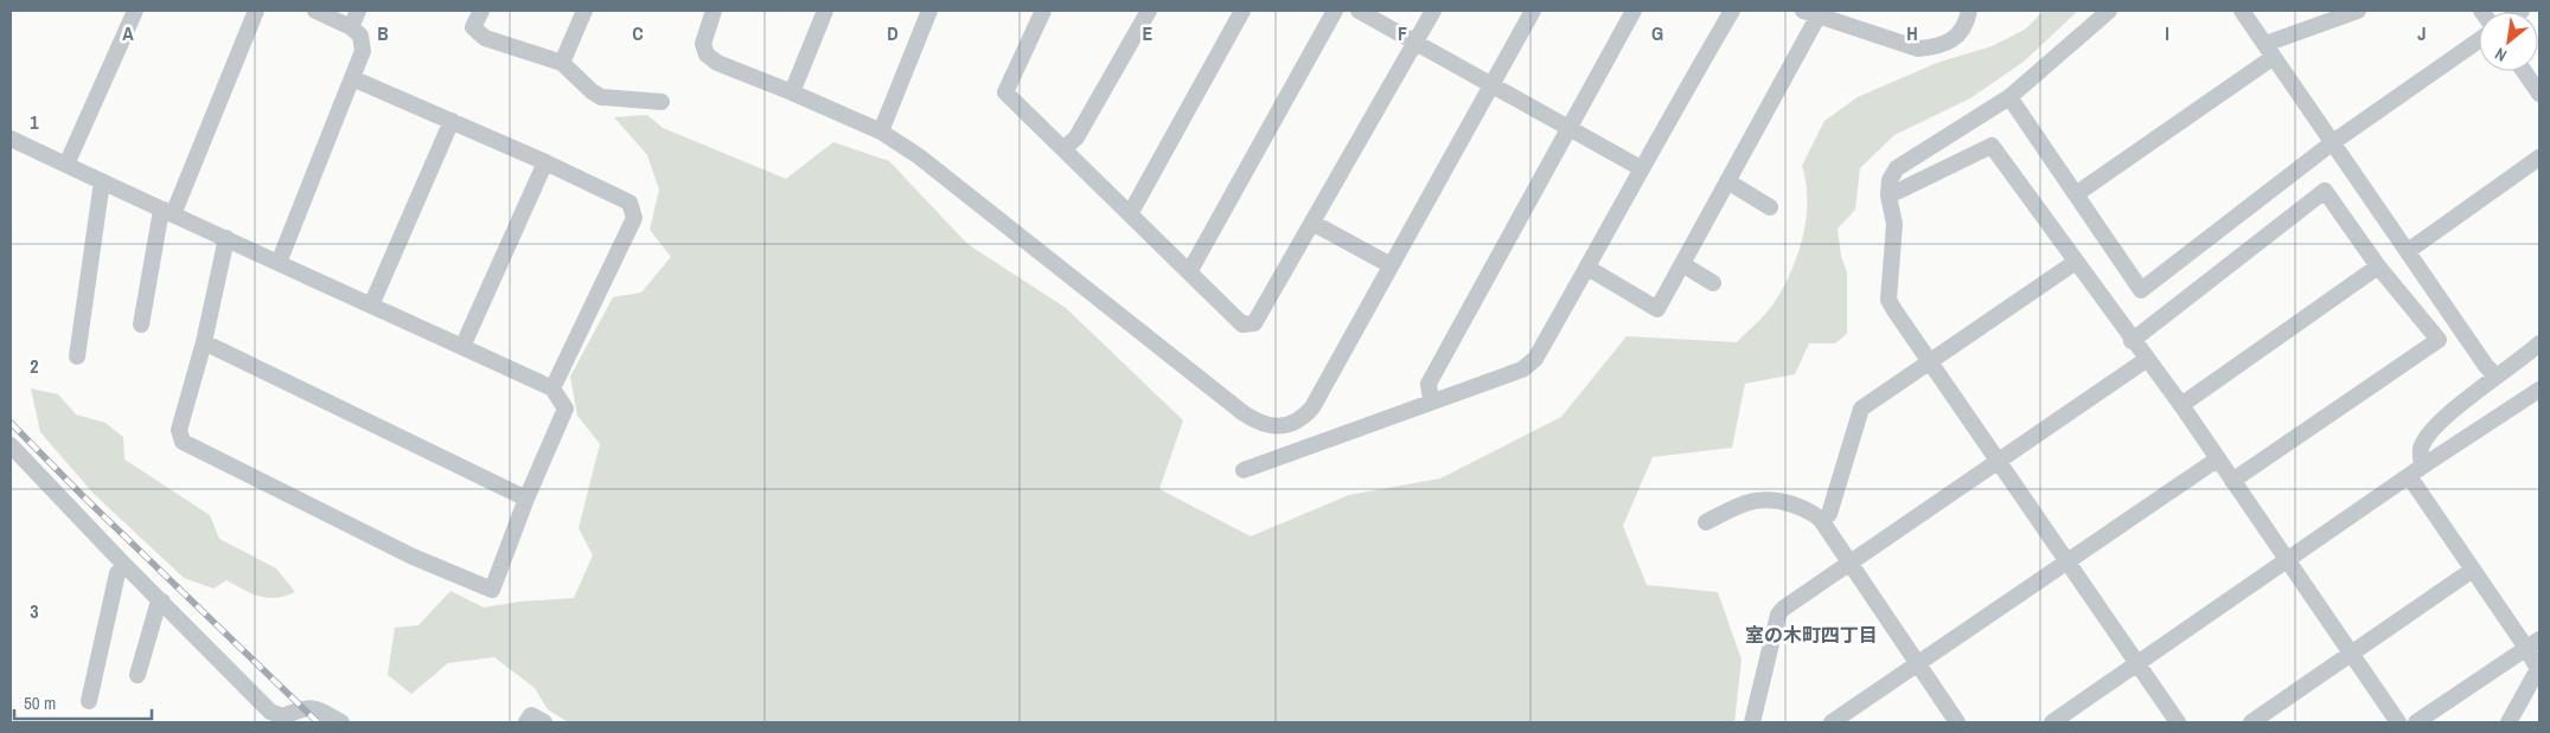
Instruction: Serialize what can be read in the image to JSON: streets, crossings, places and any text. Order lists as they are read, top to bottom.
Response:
{
  "districts": ["室の木町四丁目"],
  "scale_bar": "50 m",
  "north": "bottom left",
  "grid": {
    "columns": [
      "A",
      "B",
      "C",
      "D",
      "E",
      "F",
      "G",
      "H",
      "I",
      "J"
    ],
    "rows": ["1", "2", "3"]
  }
}
